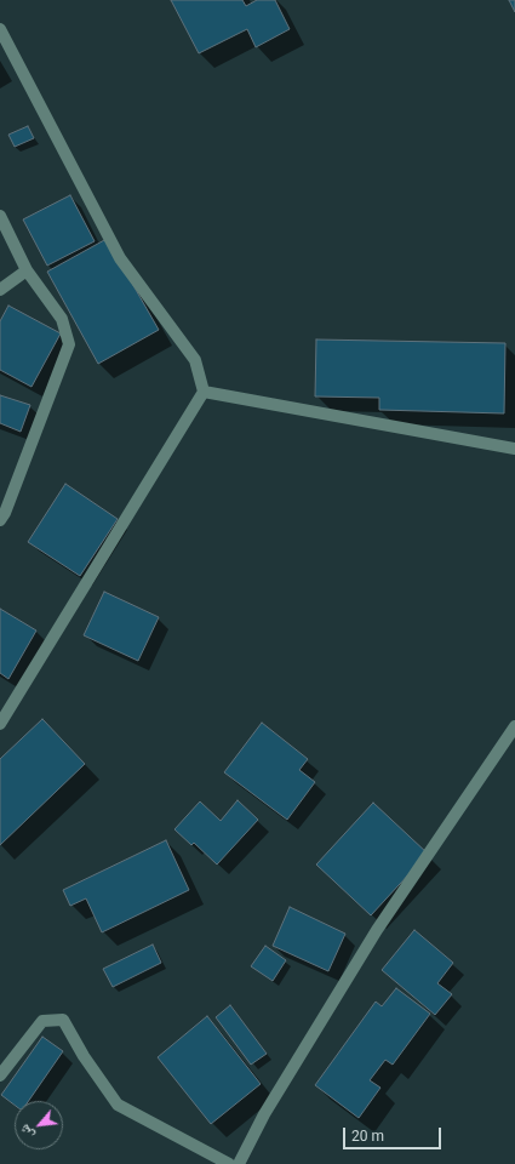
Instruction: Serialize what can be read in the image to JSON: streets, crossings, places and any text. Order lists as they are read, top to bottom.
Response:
{
  "scale_bar": "20 m",
  "north": "bottom left"
}
